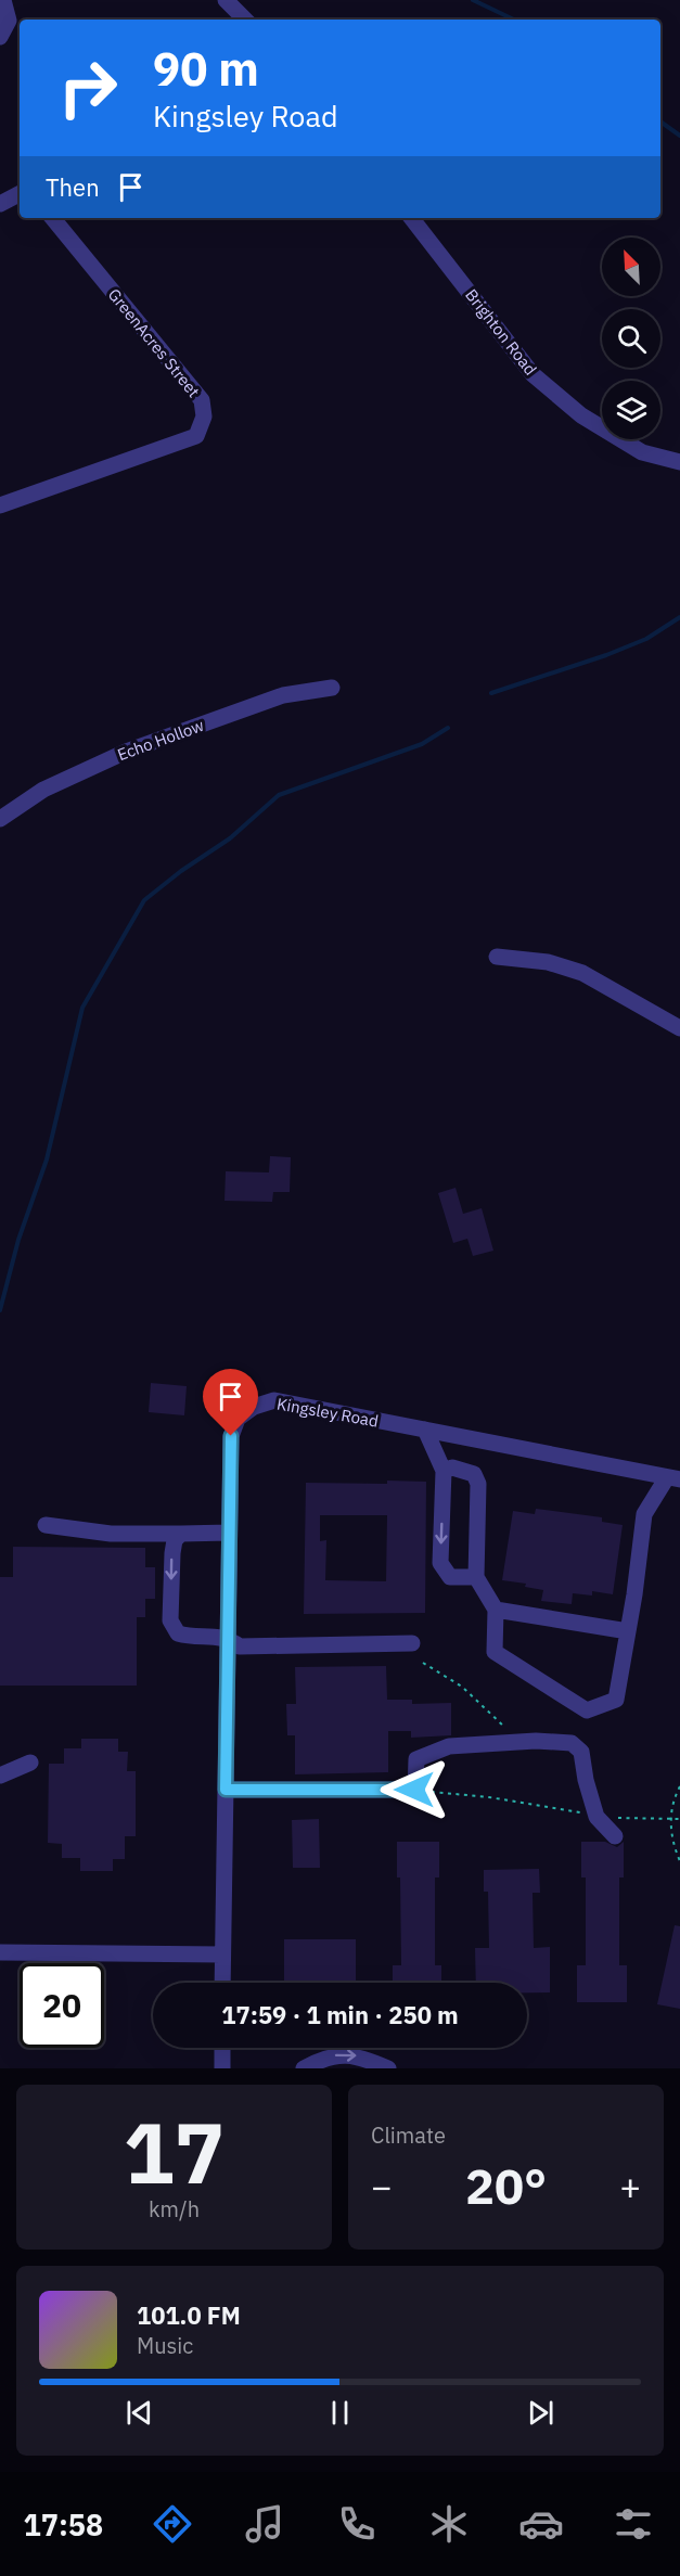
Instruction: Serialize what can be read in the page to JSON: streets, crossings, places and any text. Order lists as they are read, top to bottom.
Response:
{
  "streets": {
    "street": [
      "Brighton Road",
      "GreenAcres Street",
      "Echo Hollow",
      "Kingsley Road"
    ]
  },
  "north": "top left",
  "page": {
    "turn": ["90 m", "Kingsley Road"],
    "then": "Then",
    "limit": "20",
    "trip": "17:59 · 1 min · 250 m",
    "tile": [
      ["17", "km/h"],
      "Climate"
    ],
    "heat": ["−", "20°", "+"],
    "song": ["101.0 FM", "Music"],
    "tabs": "17:58"
  }
}
